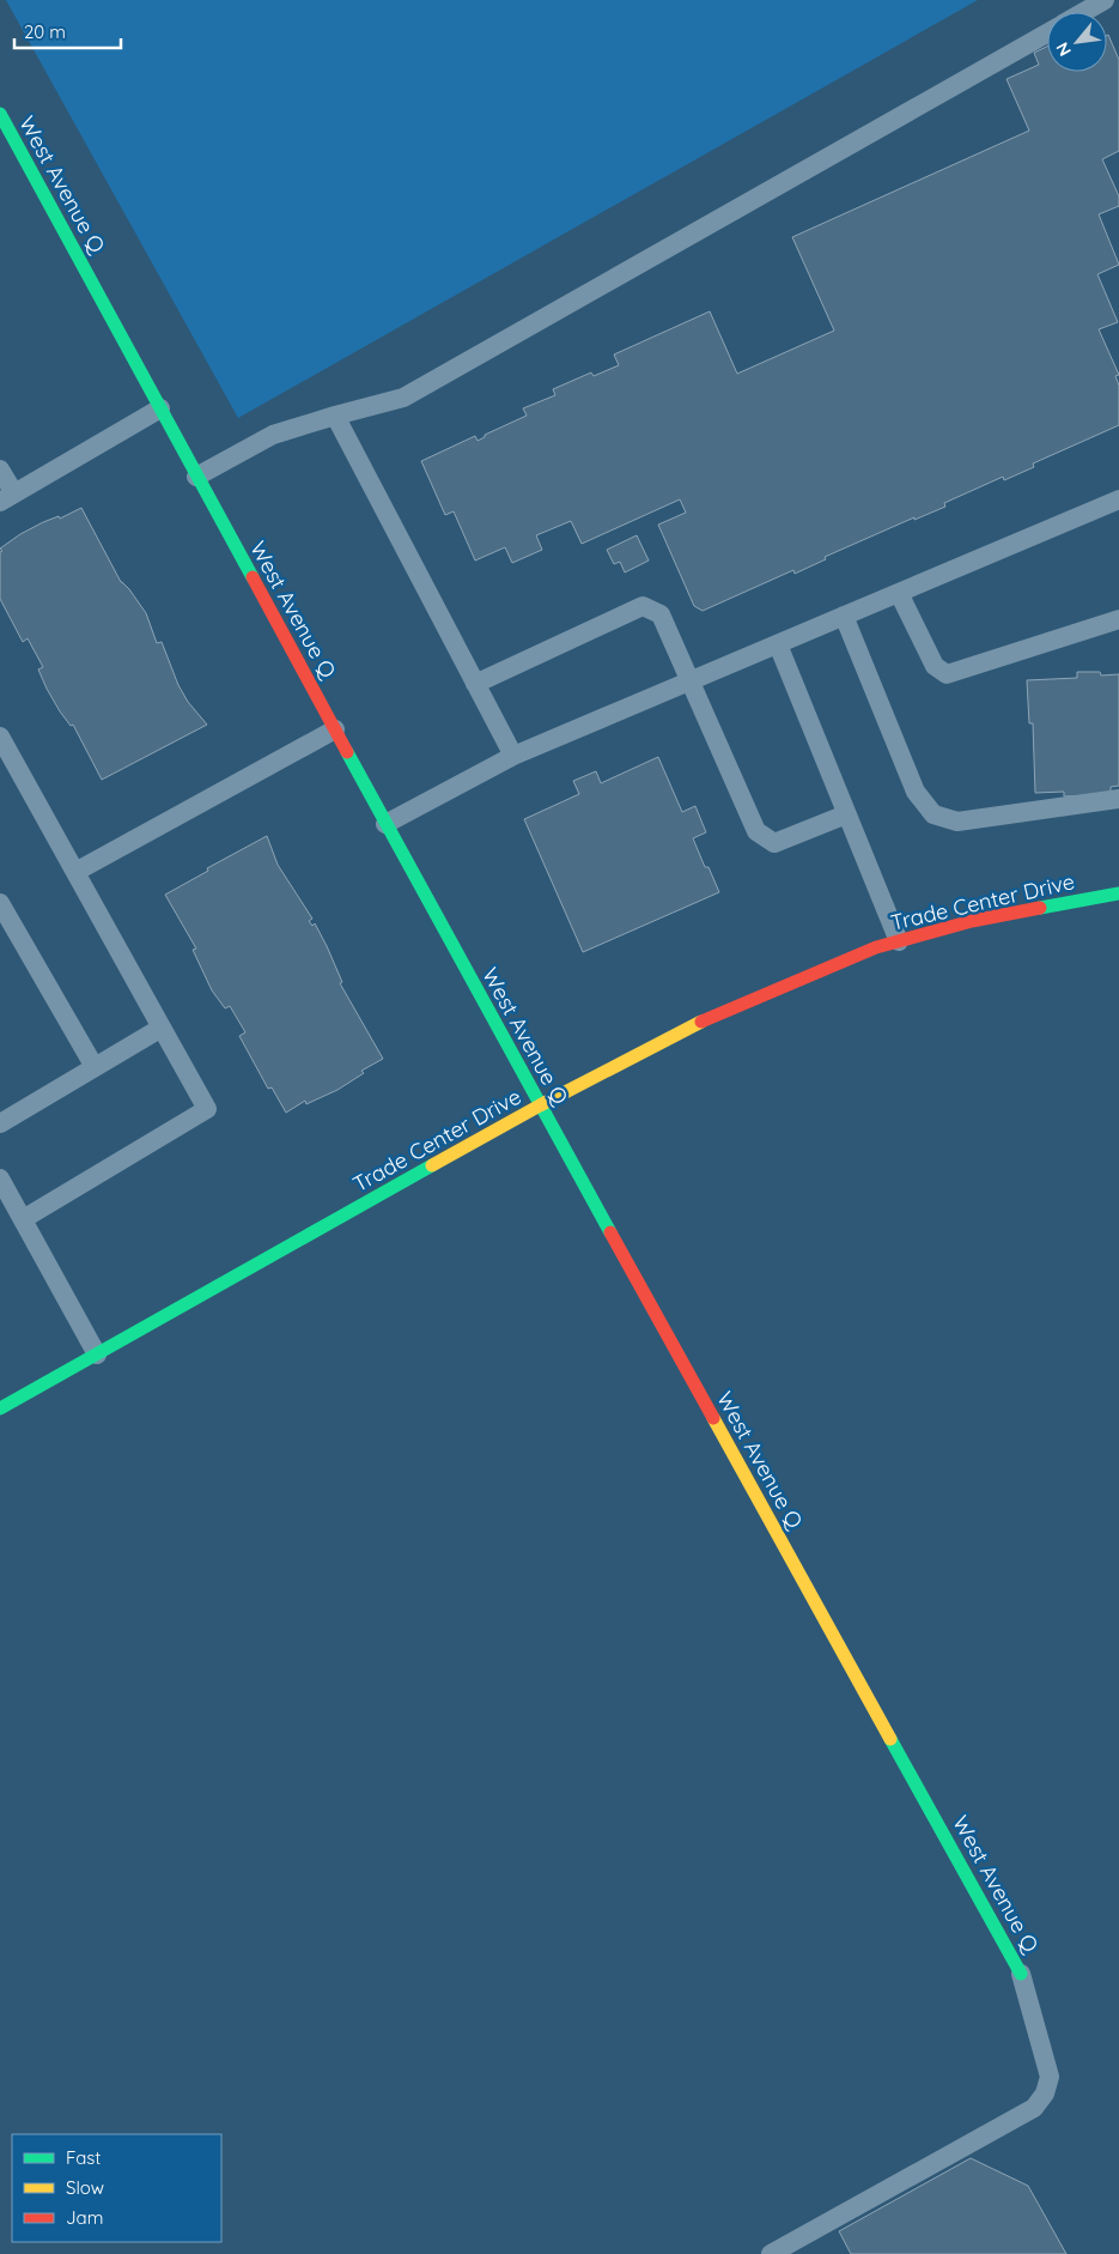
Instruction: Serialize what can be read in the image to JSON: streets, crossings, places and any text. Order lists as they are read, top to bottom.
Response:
{
  "streets": {
    "street": ["West Avenue Q", "Trade Center Drive"]
  },
  "crossings": [
    ["West Avenue Q", "Trade Center Drive"]
  ],
  "legend": ["Fast", "Slow", "Jam"],
  "scale_bar": "20 m",
  "north": "bottom left"
}
